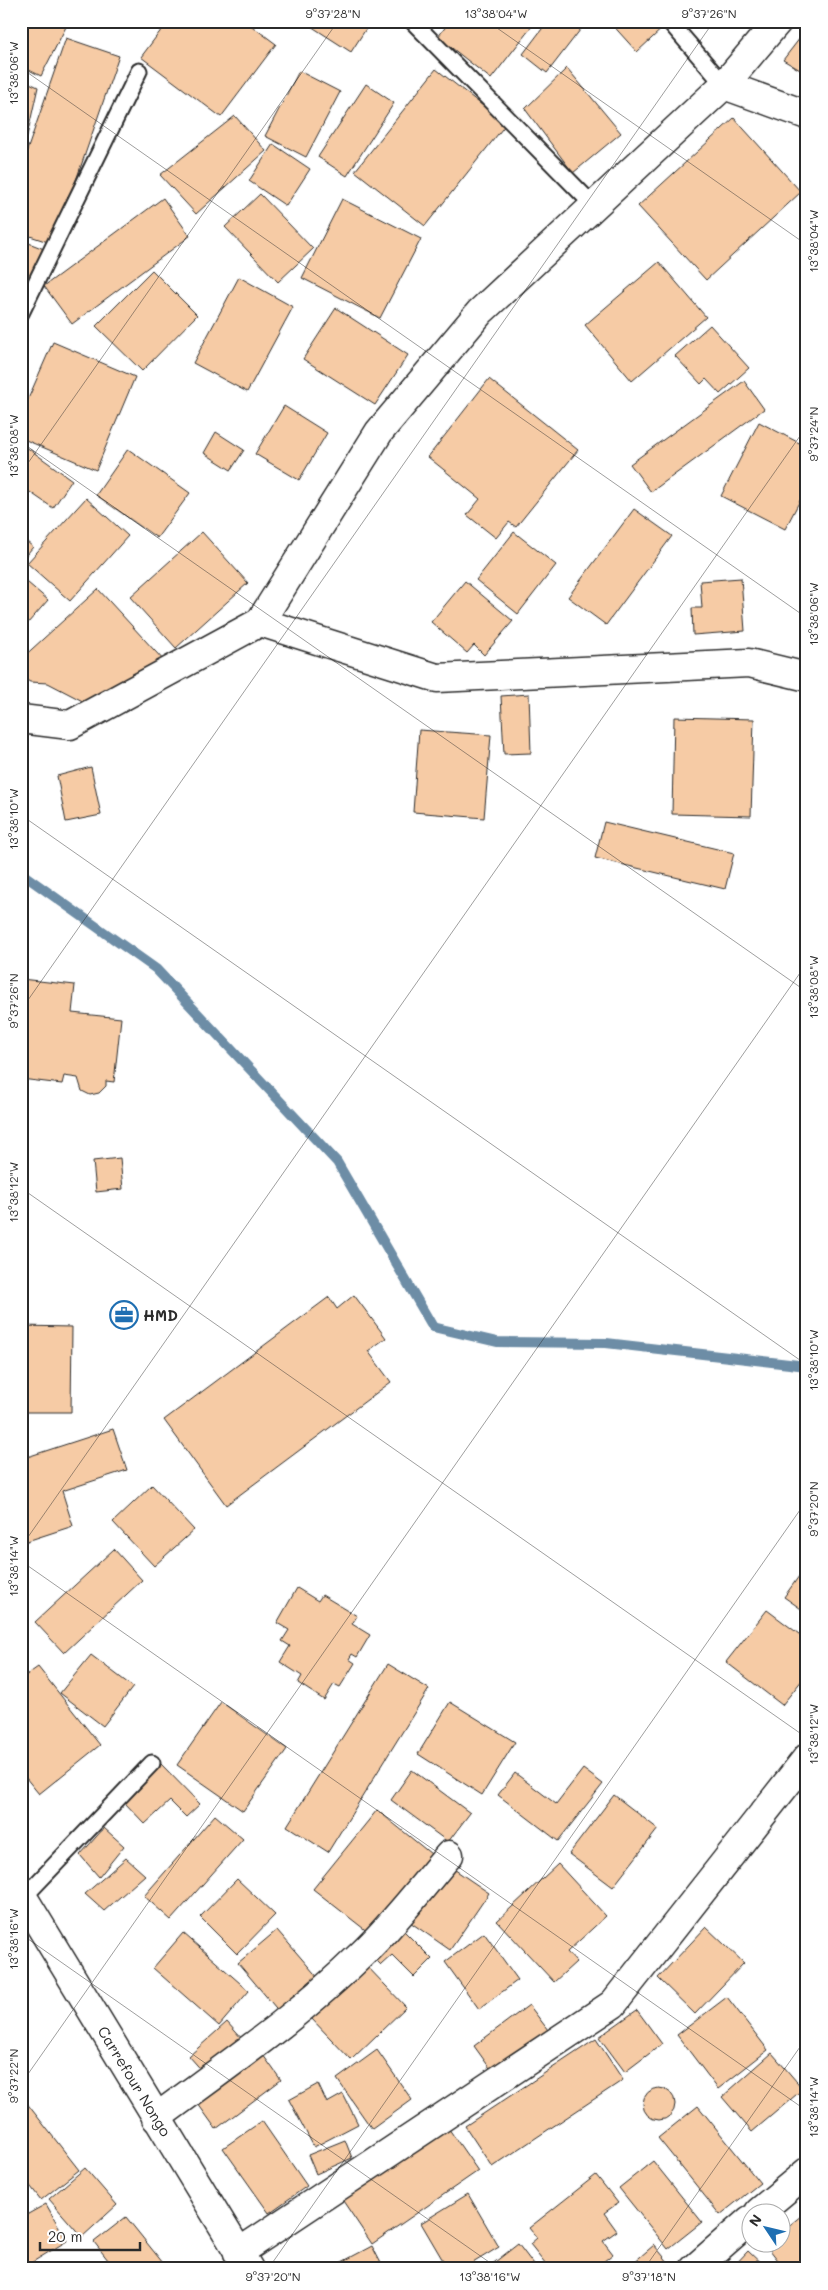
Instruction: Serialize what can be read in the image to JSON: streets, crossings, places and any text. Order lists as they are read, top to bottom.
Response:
{
  "streets": {
    "street": ["Carrefour Nongo"]
  },
  "places": {
    "office": ["HMD"]
  },
  "scale_bar": "20 m",
  "north": "top left",
  "coordinates": [
    "9°37'28\"N",
    "13°38'04\"W",
    "9°37'26\"N",
    "13°38'06\"W",
    "9°37'24\"N",
    "13°38'08\"W",
    "13°38'10\"W",
    "13°38'12\"W",
    "9°37'20\"N",
    "13°38'14\"W",
    "13°38'16\"W",
    "9°37'22\"N",
    "9°37'18\"N"
  ]
}
